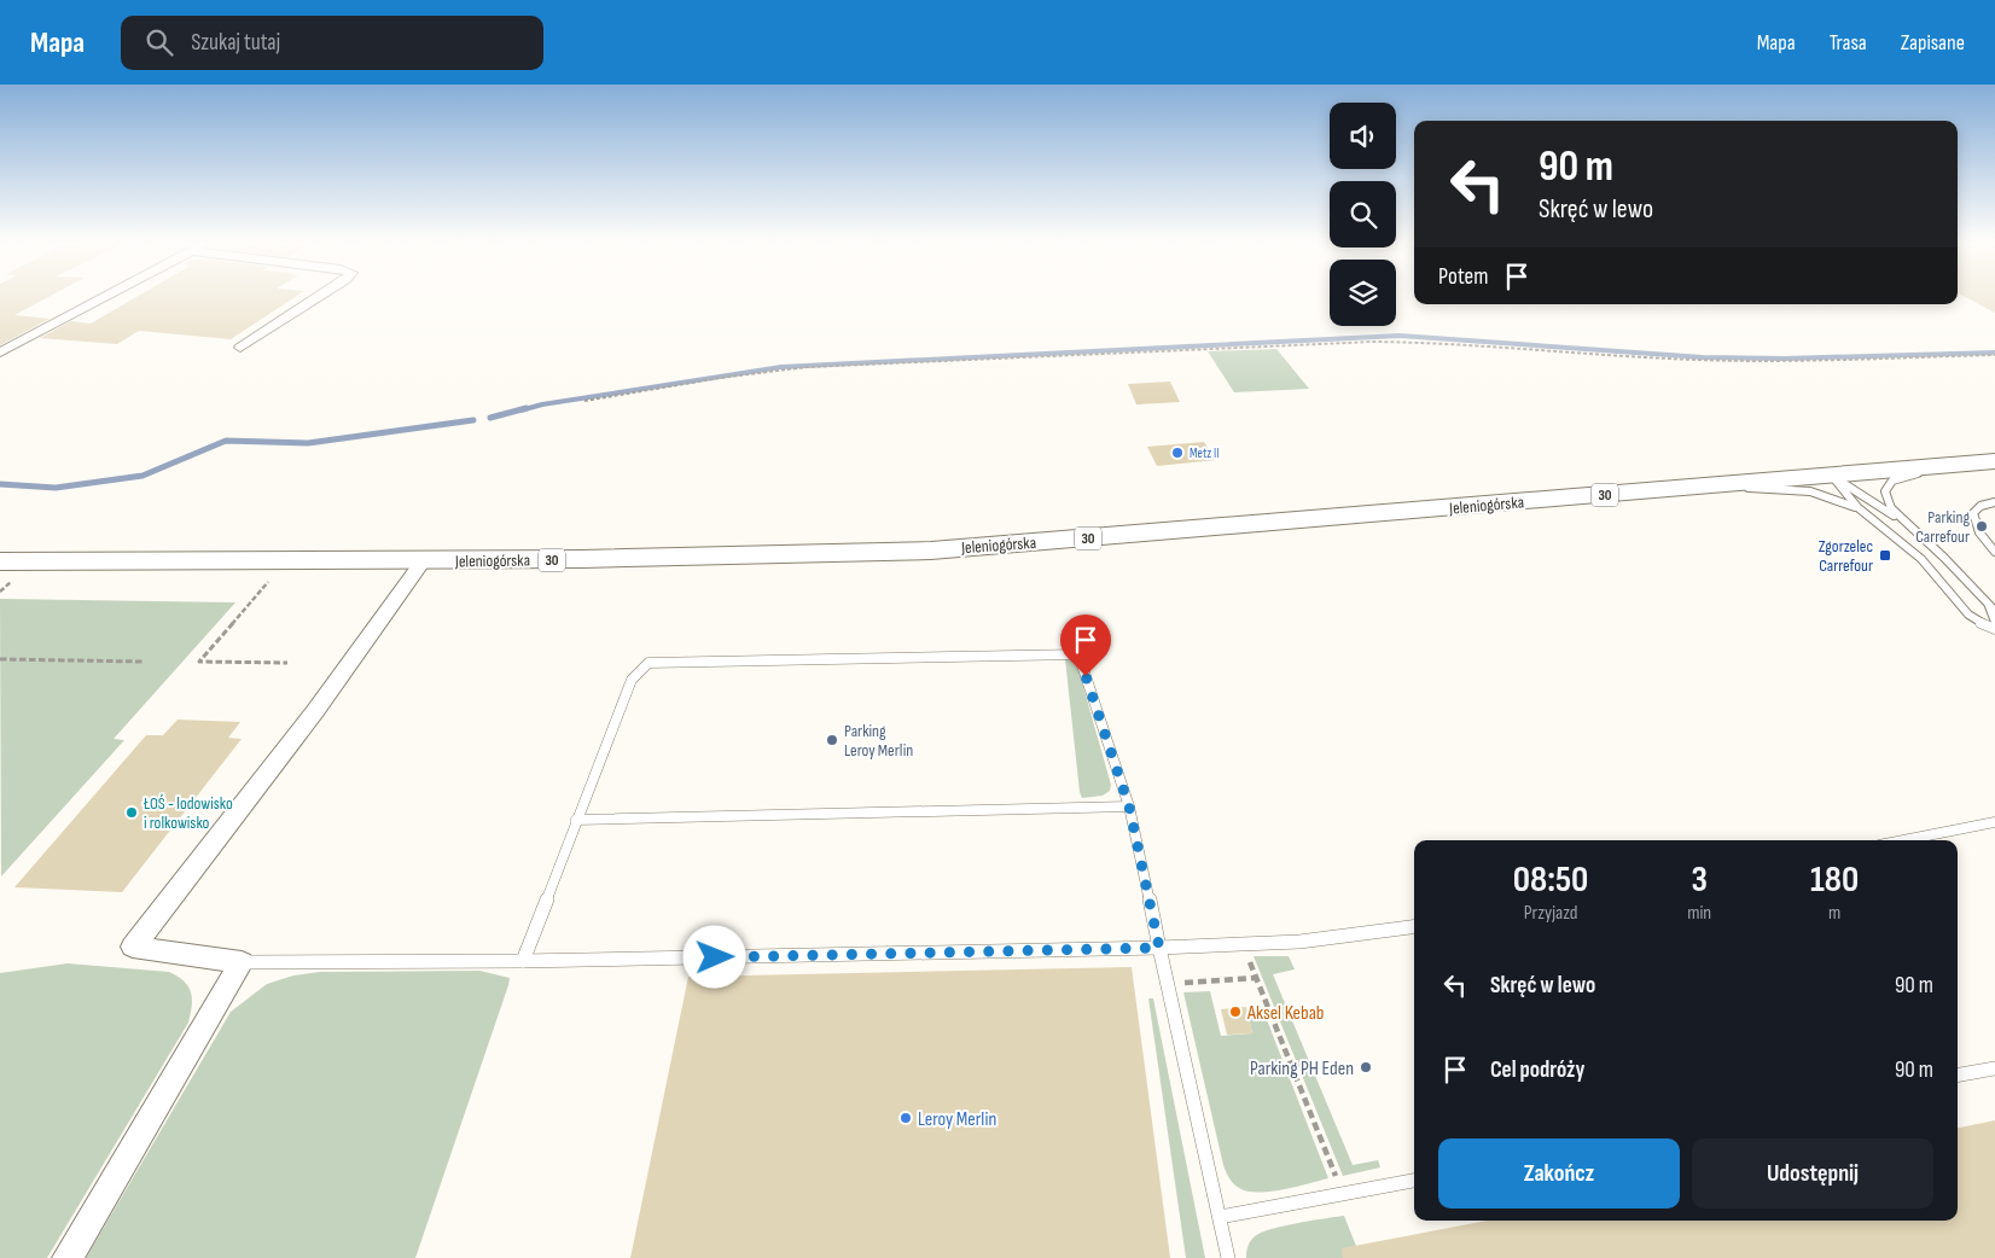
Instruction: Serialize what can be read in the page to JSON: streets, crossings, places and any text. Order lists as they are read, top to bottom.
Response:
{
  "streets": {
    "main road": ["30", "Jeleniogórska"]
  },
  "places": {
    "other": [
      "Metz II",
      "Parking Carrefour",
      "Parking Leroy Merlin",
      "ŁOŚ - lodowisko i rolkowisko",
      "Aksel Kebab",
      "Parking PH Eden",
      "Leroy Merlin"
    ],
    "transit": ["Zgorzelec Carrefour"]
  },
  "page": {
    "header": "Mapa",
    "search": "Szukaj tutaj",
    "nav": ["Mapa", "Trasa", "Zapisane"],
    "turn": ["90 m", "Skręć w lewo"],
    "then": "Potem",
    "eta": [
      "08:50",
      "Przyjazd",
      "3",
      "min",
      "180",
      "m"
    ],
    "list": [
      {
        "name": "Skręć w lewo",
        "value": "90 m"
      },
      {
        "name": "Cel podróży",
        "value": "90 m"
      }
    ],
    "buttons": ["Zakończ", "Udostępnij"]
  }
}
